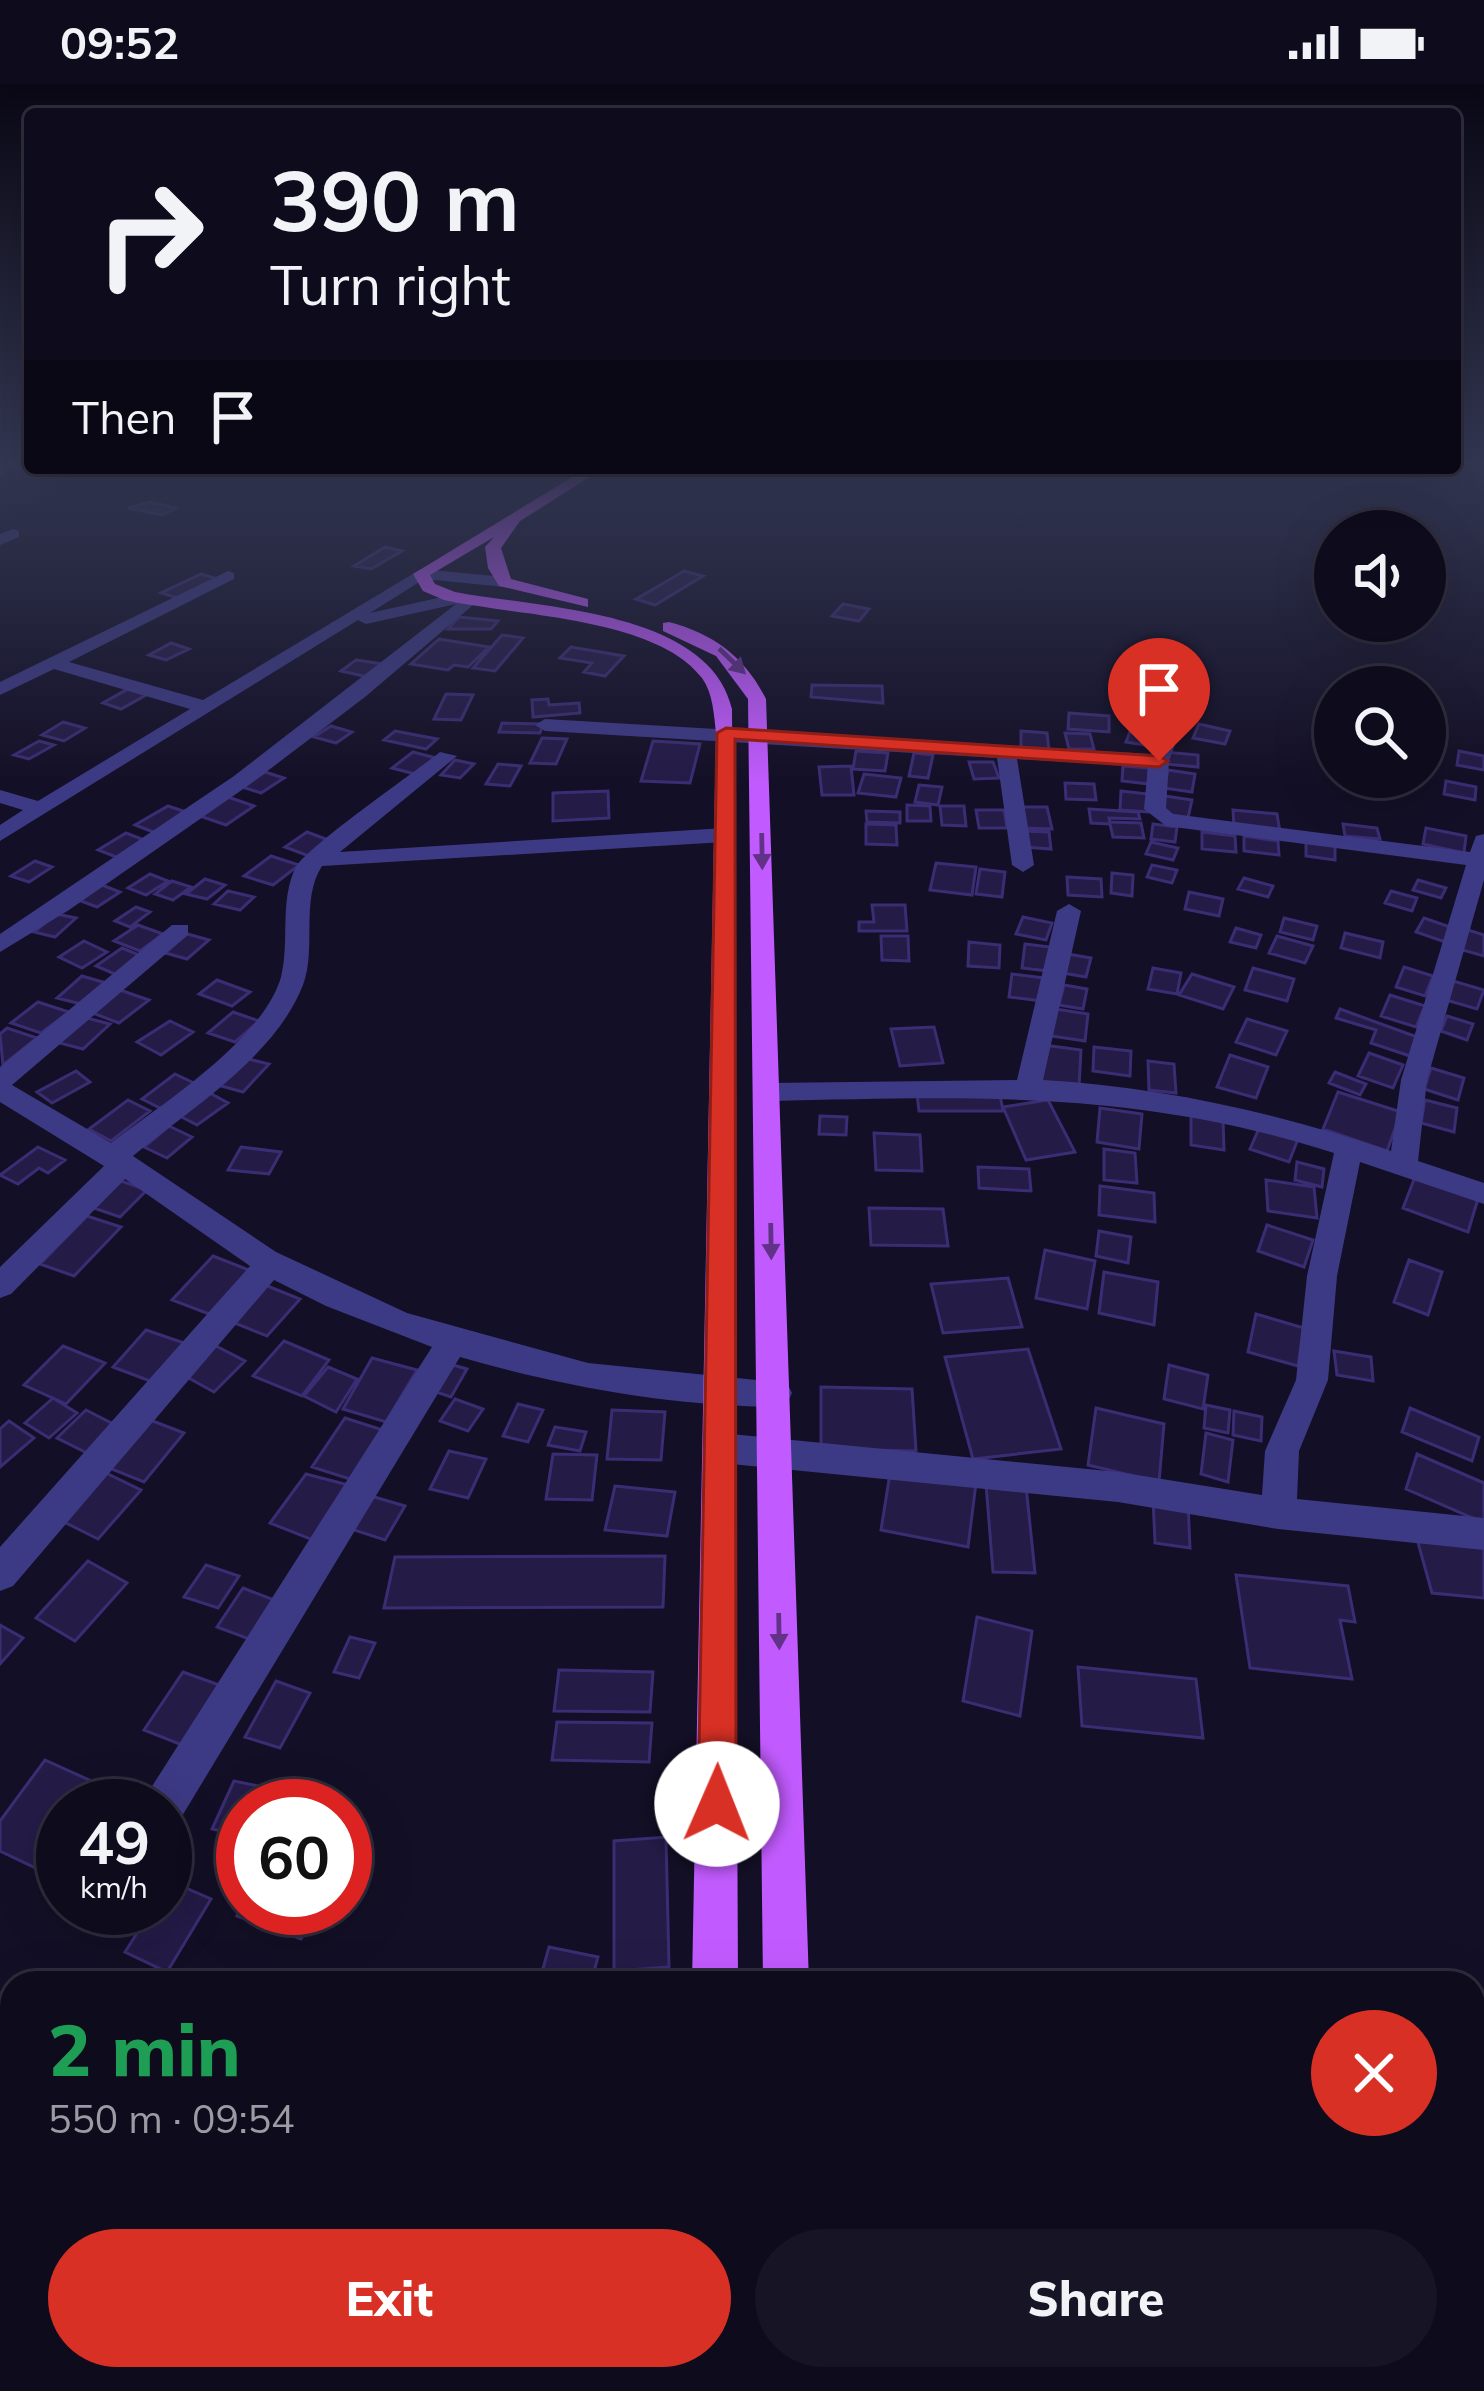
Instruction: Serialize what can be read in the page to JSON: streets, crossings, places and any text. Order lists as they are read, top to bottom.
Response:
{
  "page": {
    "status": "09:52",
    "turn": ["390 m", "Turn right"],
    "then": "Then",
    "speed": "49 km/h",
    "limit": "60",
    "heading": ["2 min", "550 m · 09:54"],
    "buttons": ["Exit", "Share"]
  }
}
